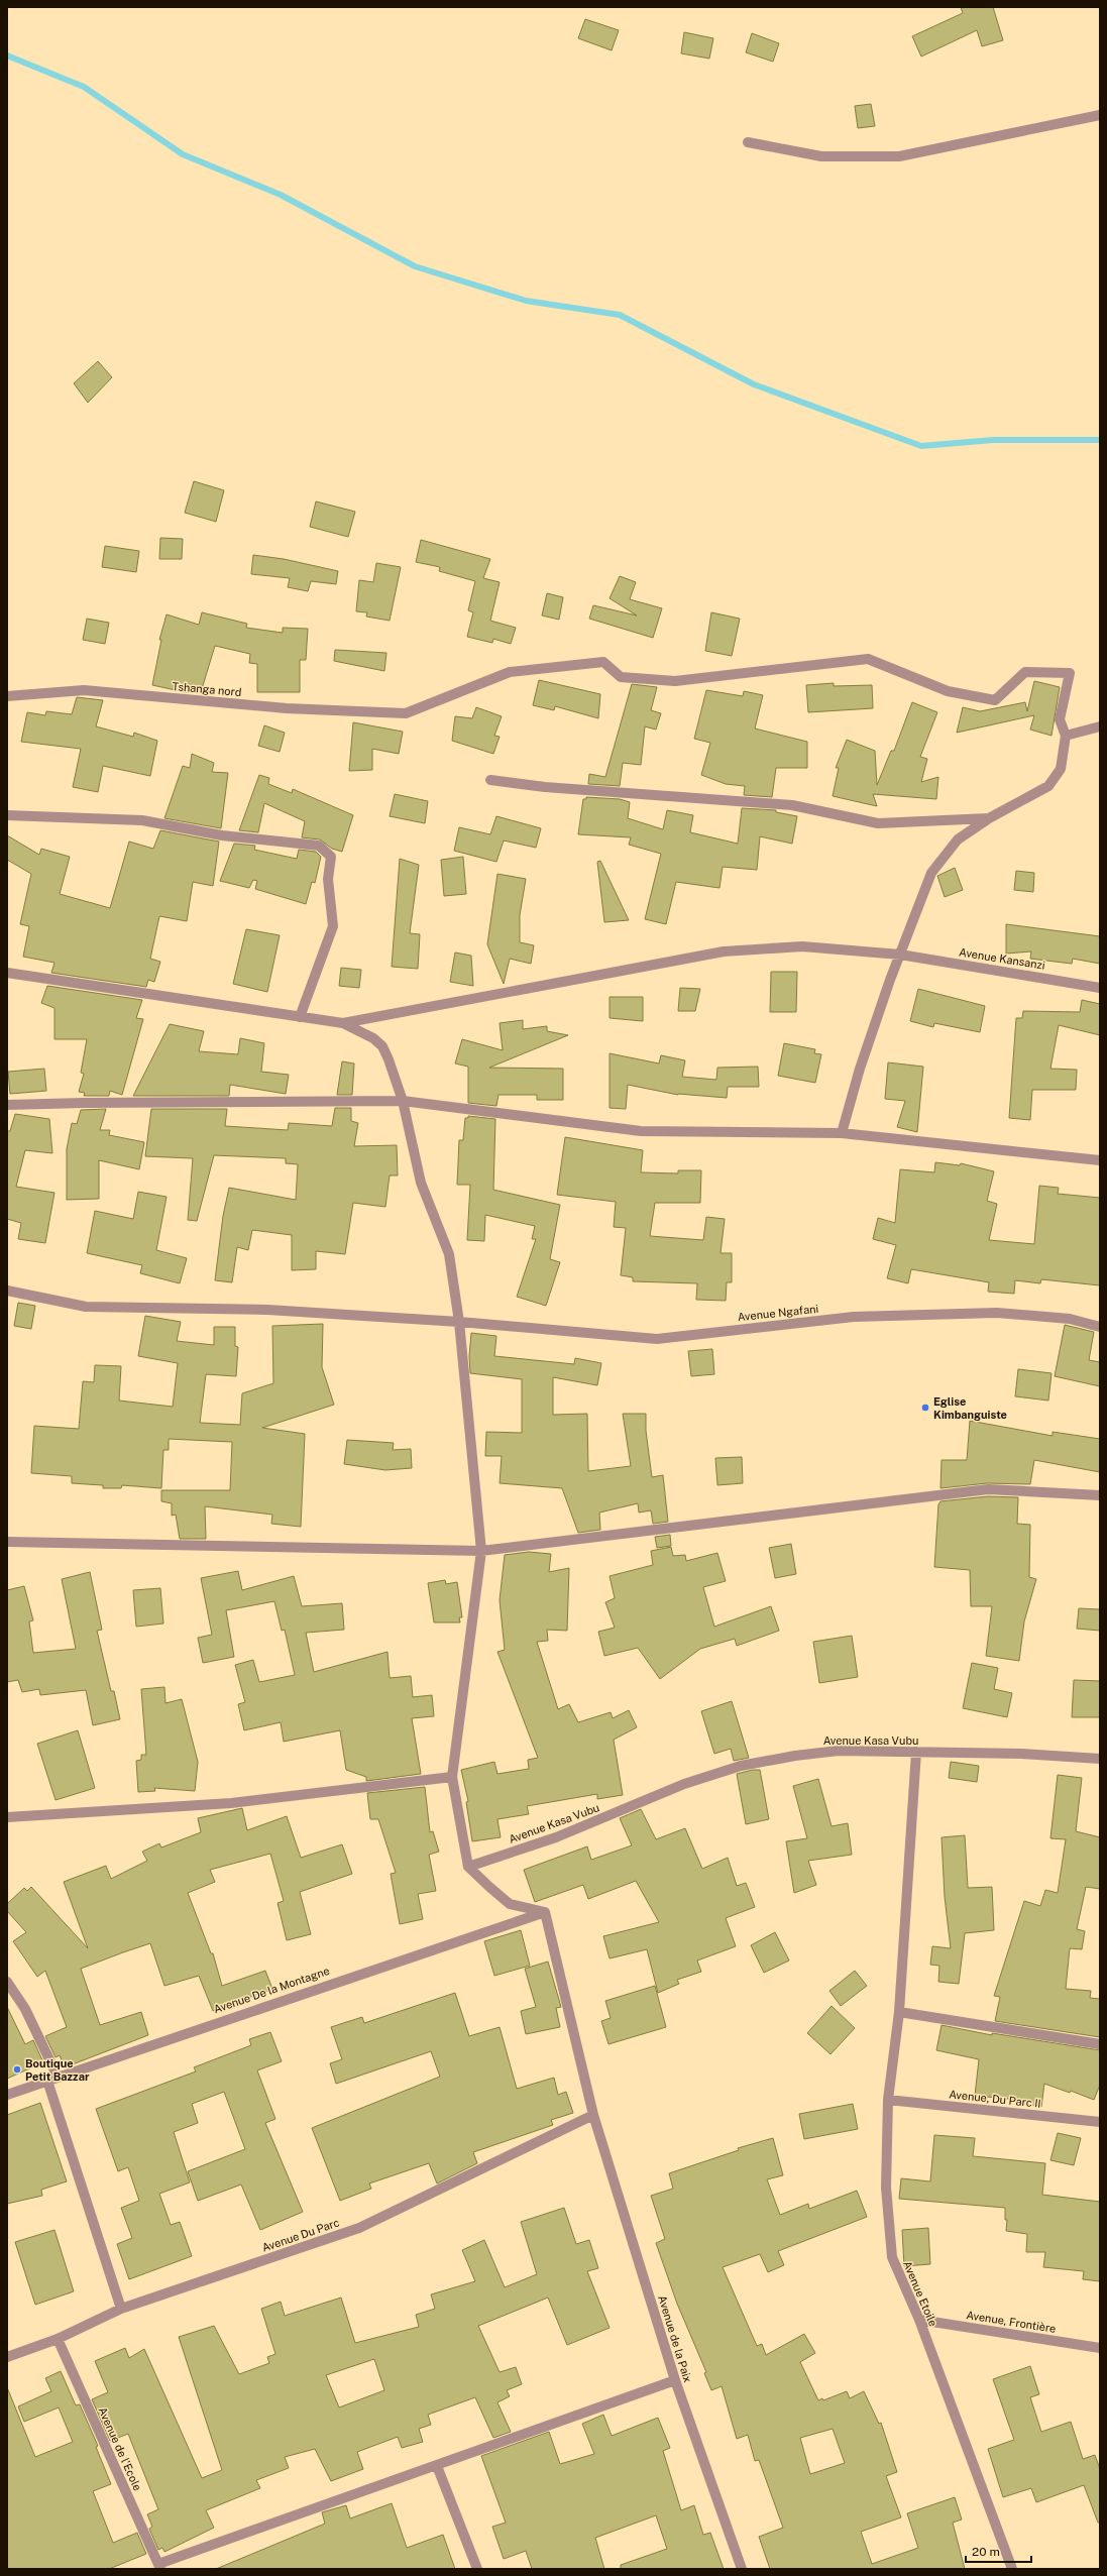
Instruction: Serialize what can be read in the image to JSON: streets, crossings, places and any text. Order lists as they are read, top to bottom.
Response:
{
  "streets": {
    "street": [
      "Tshanga nord",
      "Avenue Kansanzi",
      "Avenue Ngafani",
      "Avenue Kasa Vubu",
      "Avenue De la Montagne",
      "Avenue, Du Parc II",
      "Avenue Du Parc",
      "Avenue Etoile",
      "Avenue, Frontière",
      "Avenue de la Paix",
      "Avenue de l'Ecole"
    ]
  },
  "crossings": [
    ["Avenue Kasa Vubu", "Avenue Etoile"],
    ["Avenue De la Montagne", "Avenue de la Paix"],
    ["Avenue, Du Parc II", "Avenue Etoile"],
    ["Avenue Du Parc", "Avenue de la Paix"],
    ["Avenue Du Parc", "Avenue de l'Ecole"],
    ["Avenue Etoile", "Avenue, Frontière"]
  ],
  "places": ["Eglise Kimbanguiste", "Boutique Petit Bazzar"],
  "scale_bar": "20 m"
}
